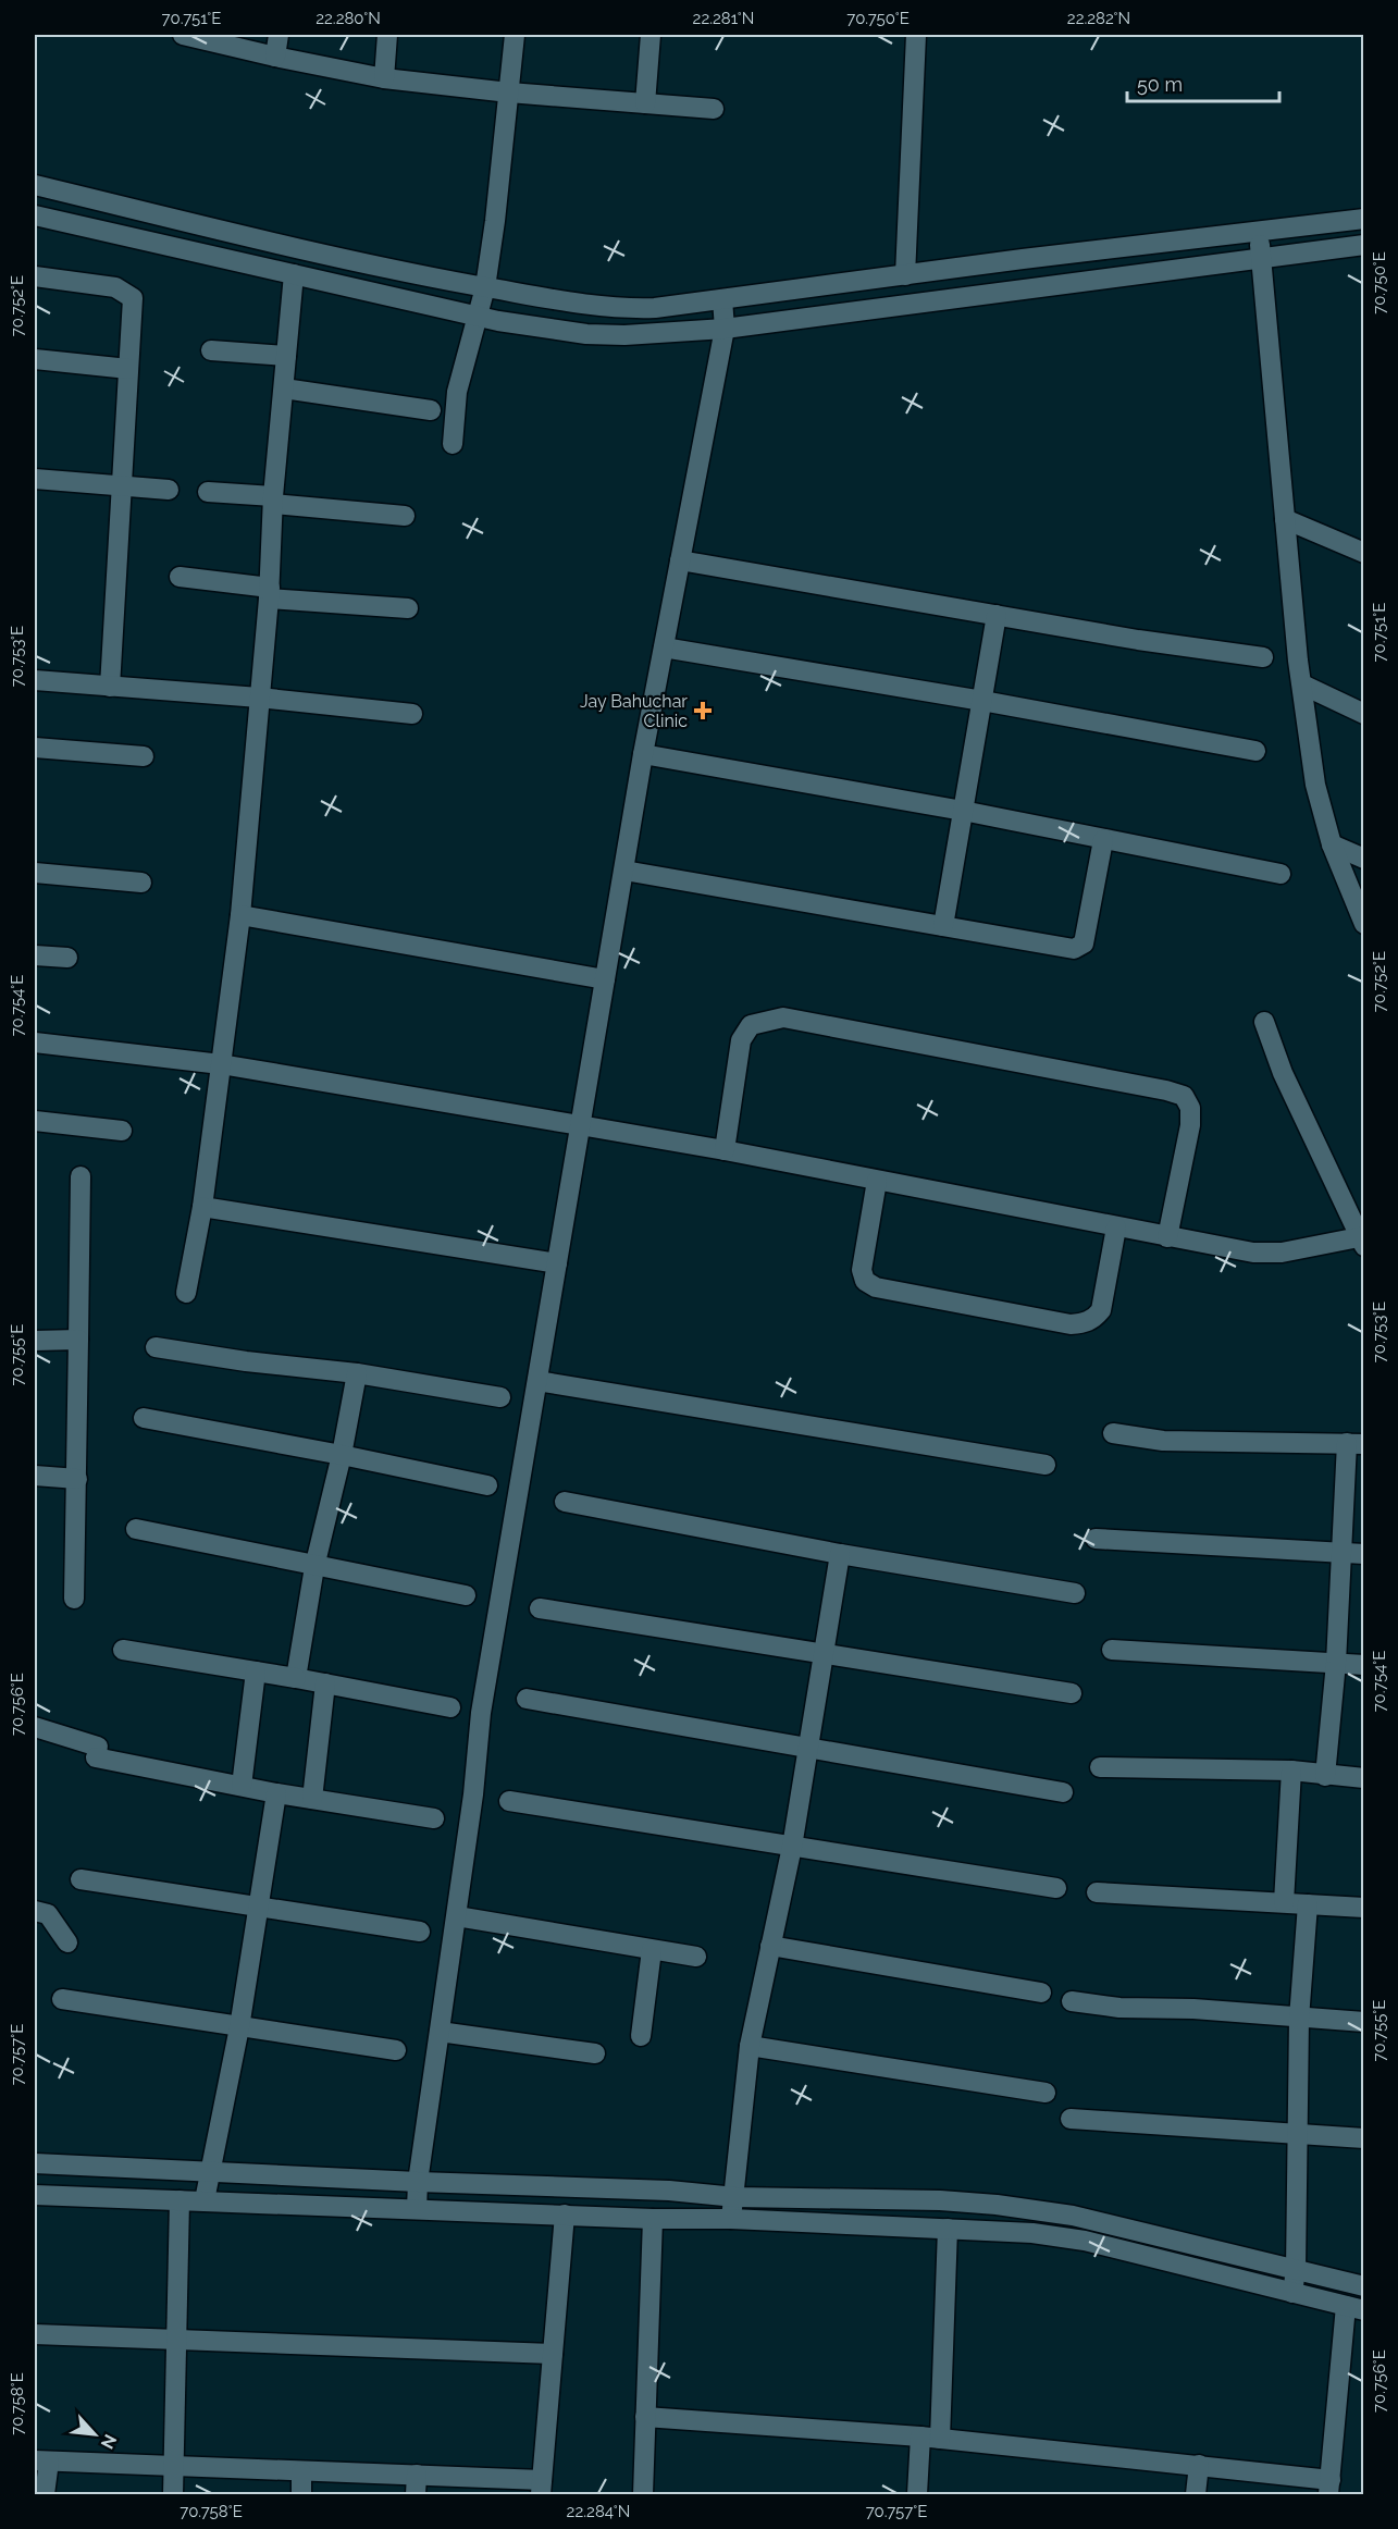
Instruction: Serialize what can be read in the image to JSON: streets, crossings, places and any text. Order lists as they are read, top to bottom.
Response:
{
  "places": {
    "health": ["Jay Bahuchar Clinic"]
  },
  "scale_bar": "50 m",
  "north": "bottom right",
  "coordinates": [
    "70.751°E",
    "22.280°N",
    "22.281°N",
    "70.750°E",
    "22.282°N",
    "70.752°E",
    "70.753°E",
    "70.754°E",
    "70.755°E",
    "70.756°E",
    "70.757°E",
    "70.758°E",
    "22.284°N"
  ]
}
